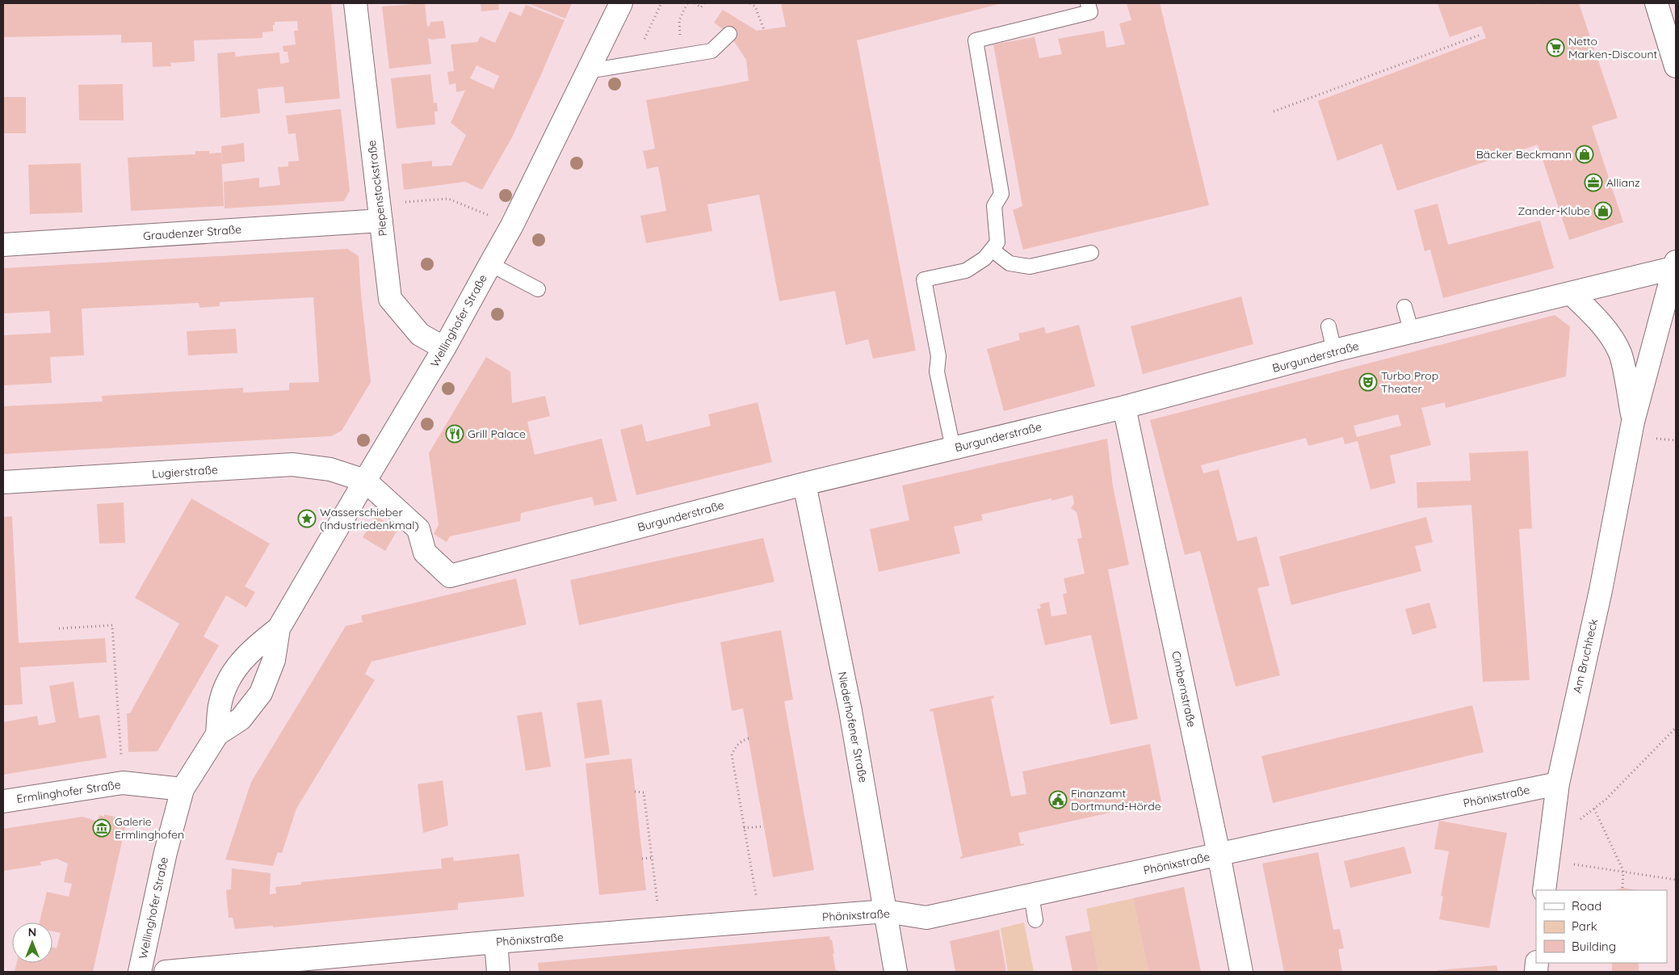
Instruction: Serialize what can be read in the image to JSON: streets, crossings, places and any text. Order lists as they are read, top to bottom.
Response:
{
  "streets": {
    "street": [
      "Piepenstockstraße",
      "Graudenzer Straße",
      "Wellinghofer Straße",
      "Burgunderstraße",
      "Lugierstraße",
      "Am Bruchheck",
      "Cimbernstraße",
      "Niederhofener Straße",
      "Ermlinghofer Straße",
      "Phönixstraße"
    ]
  },
  "crossings": [
    ["Piepenstockstraße", "Graudenzer Straße"],
    ["Piepenstockstraße", "Wellinghofer Straße"],
    ["Wellinghofer Straße", "Burgunderstraße"],
    ["Wellinghofer Straße", "Lugierstraße"],
    ["Wellinghofer Straße", "Ermlinghofer Straße"],
    ["Burgunderstraße", "Lugierstraße"],
    ["Burgunderstraße", "Am Bruchheck"],
    ["Burgunderstraße", "Cimbernstraße"],
    ["Burgunderstraße", "Niederhofener Straße"],
    ["Am Bruchheck", "Phönixstraße"],
    ["Cimbernstraße", "Phönixstraße"],
    ["Niederhofener Straße", "Phönixstraße"]
  ],
  "places": {
    "supermarket": ["Netto Marken-Discount"],
    "shop": ["Bäcker Beckmann", "Zander-Klube"],
    "office": ["Allianz"],
    "theatre": ["Turbo Prop Theater"],
    "restaurant": ["Grill Palace"],
    "place": ["Wasserschieber (Industriedenkmal)"],
    "public building": ["Finanzamt Dortmund-Hörde"],
    "museum": ["Galerie Ermlinghofen"]
  },
  "legend": ["Road", "Park", "Building"],
  "north": "top"
}
